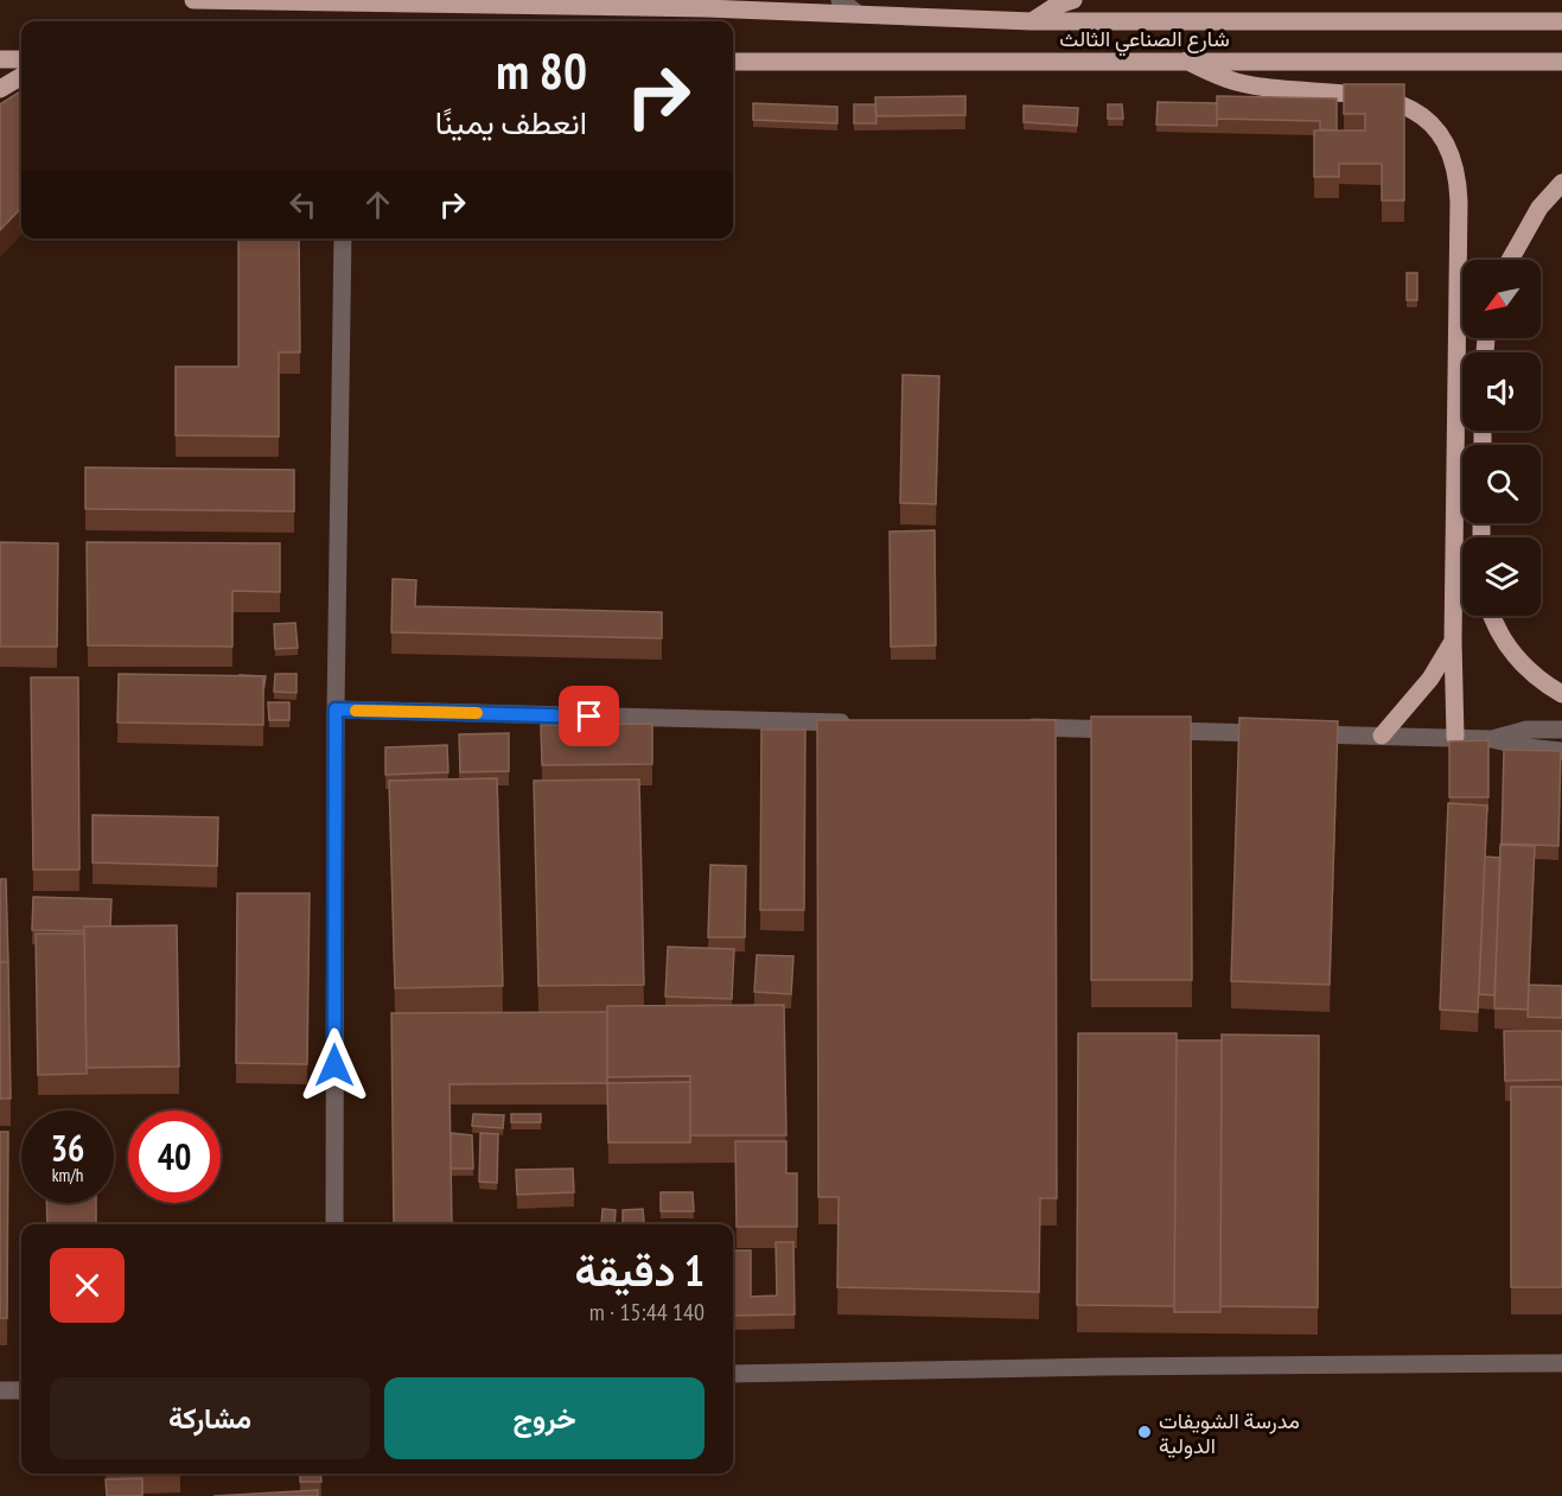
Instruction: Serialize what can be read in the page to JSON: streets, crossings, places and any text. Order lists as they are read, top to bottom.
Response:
{
  "streets": {
    "main road": ["شارع الصناعي الثالث"]
  },
  "places": ["مدرسة الشويفات الدولية"],
  "north": "bottom left",
  "page": {
    "turn": ["80 m", "انعطف يمينًا"],
    "speed": "36 km/h",
    "limit": "40",
    "heading": ["1 دقيقة", "140 m · 15:44"],
    "buttons": ["خروج", "مشاركة"]
  }
}
